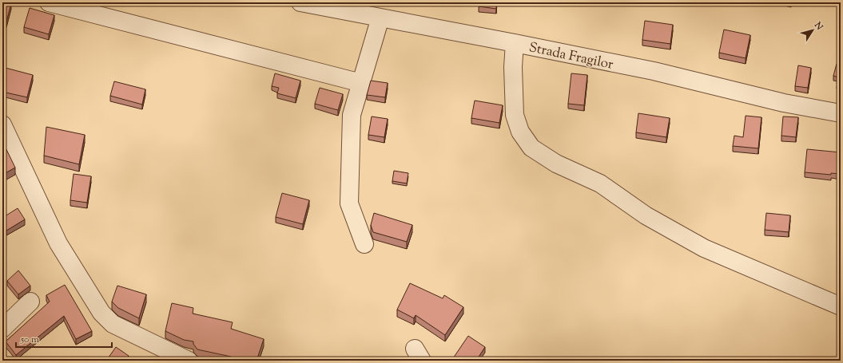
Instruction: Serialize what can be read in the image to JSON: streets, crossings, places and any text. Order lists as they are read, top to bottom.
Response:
{
  "streets": {
    "street": ["Strada Fragilor"]
  },
  "scale_bar": "50 m",
  "north": "top right"
}
